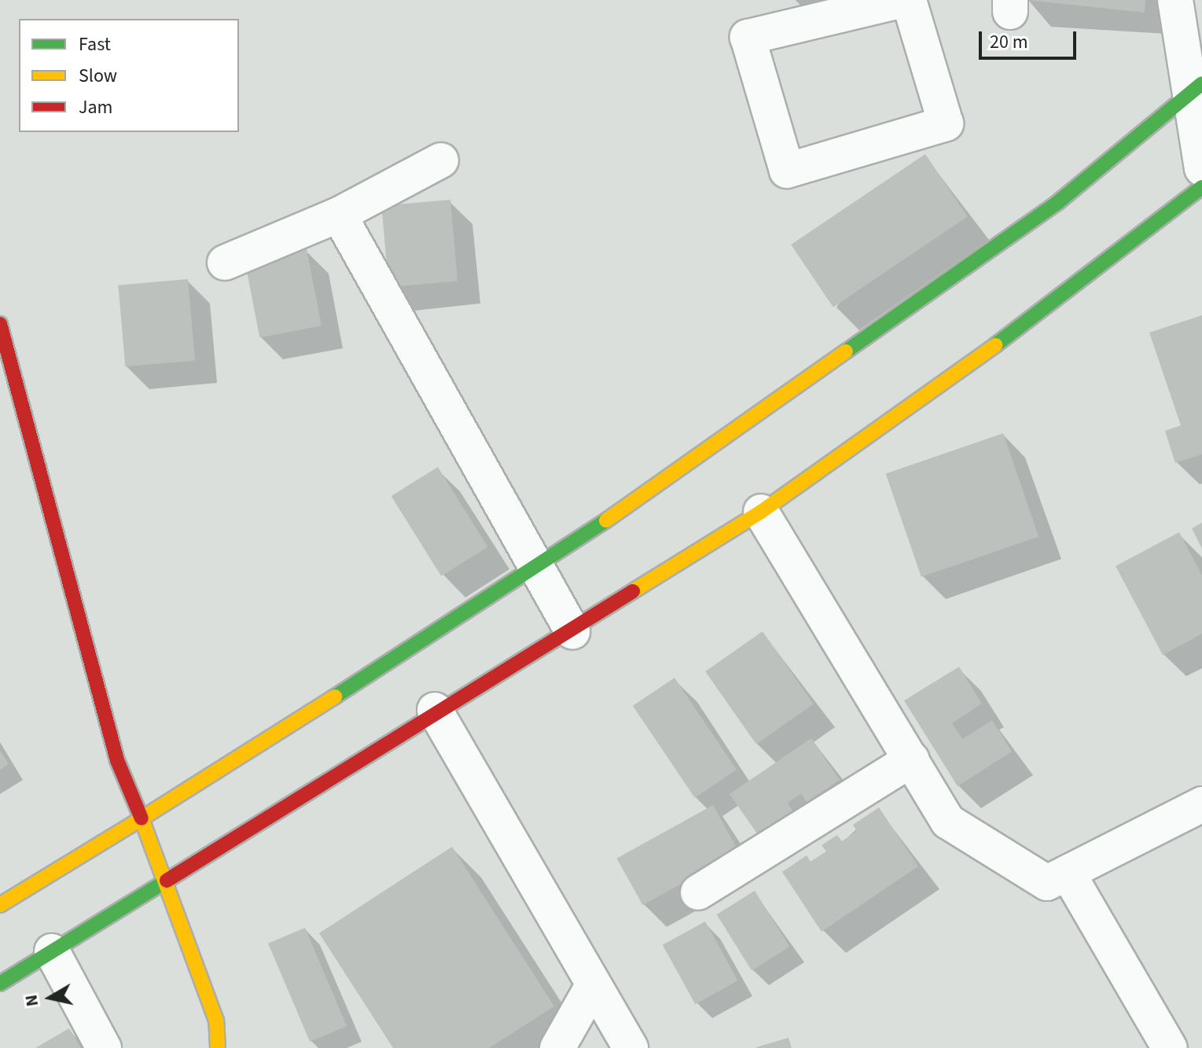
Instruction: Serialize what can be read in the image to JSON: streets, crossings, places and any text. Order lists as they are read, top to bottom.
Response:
{
  "legend": ["Fast", "Slow", "Jam"],
  "scale_bar": "20 m",
  "north": "left"
}
